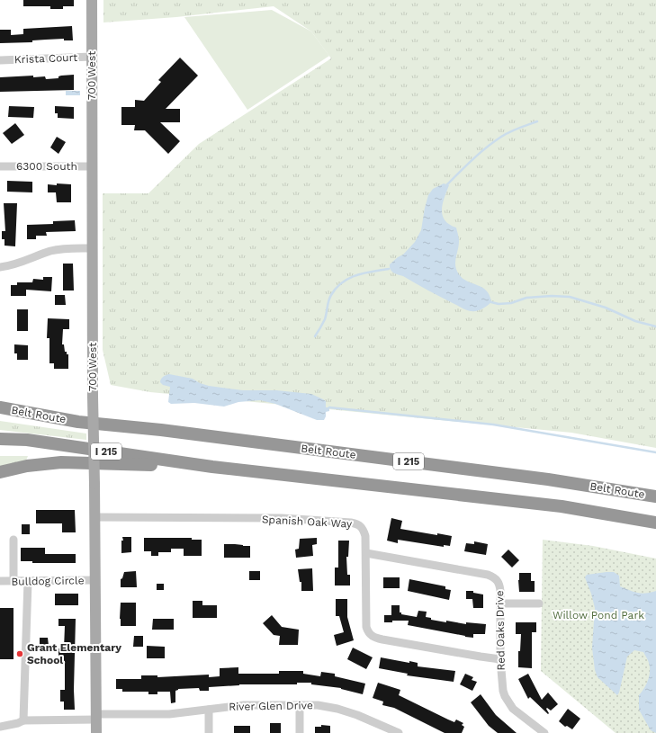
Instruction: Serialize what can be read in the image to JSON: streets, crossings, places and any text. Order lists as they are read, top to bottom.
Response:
{
  "streets": {
    "highway": ["Belt Route", "I 215"],
    "main road": ["700 West"],
    "street": [
      "Krista Court",
      "6300 South",
      "Spanish Oak Way",
      "Bulldog Circle",
      "Red Oaks Drive",
      "River Glen Drive"
    ]
  },
  "crossings": [
    ["Krista Court", "700 West"],
    ["700 West", "6300 South"],
    ["700 West", "Spanish Oak Way"],
    ["700 West", "Bulldog Circle"],
    ["700 West", "River Glen Drive"],
    ["Spanish Oak Way", "Red Oaks Drive"]
  ],
  "parks": ["Willow Pond Park"],
  "places": ["Grant Elementary School"]
}
